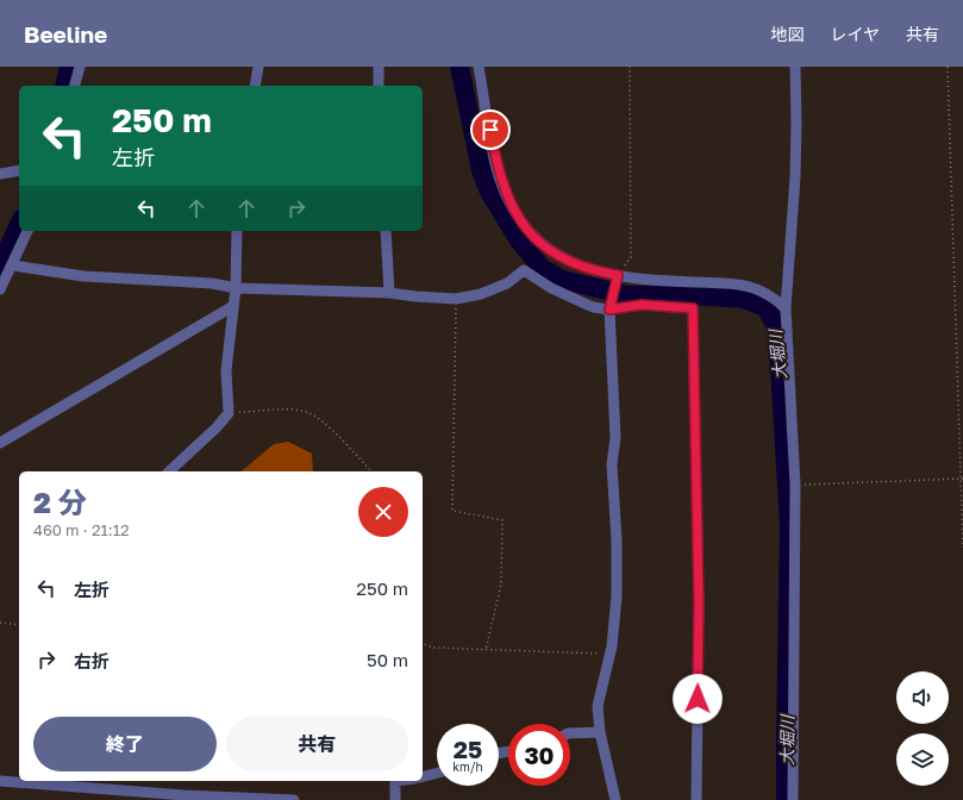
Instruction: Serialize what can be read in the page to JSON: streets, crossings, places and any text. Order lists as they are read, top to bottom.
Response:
{
  "water": ["大堀川"],
  "page": {
    "header": "Beeline",
    "nav": ["地図", "レイヤ", "共有"],
    "turn": ["250 m", "左折"],
    "heading": ["2 分", "460 m · 21:12"],
    "list": [
      {
        "name": "左折",
        "value": "250 m"
      },
      {
        "name": "右折",
        "value": "50 m"
      }
    ],
    "buttons": ["終了", "共有"],
    "speed": "25 km/h",
    "limit": "30"
  }
}
